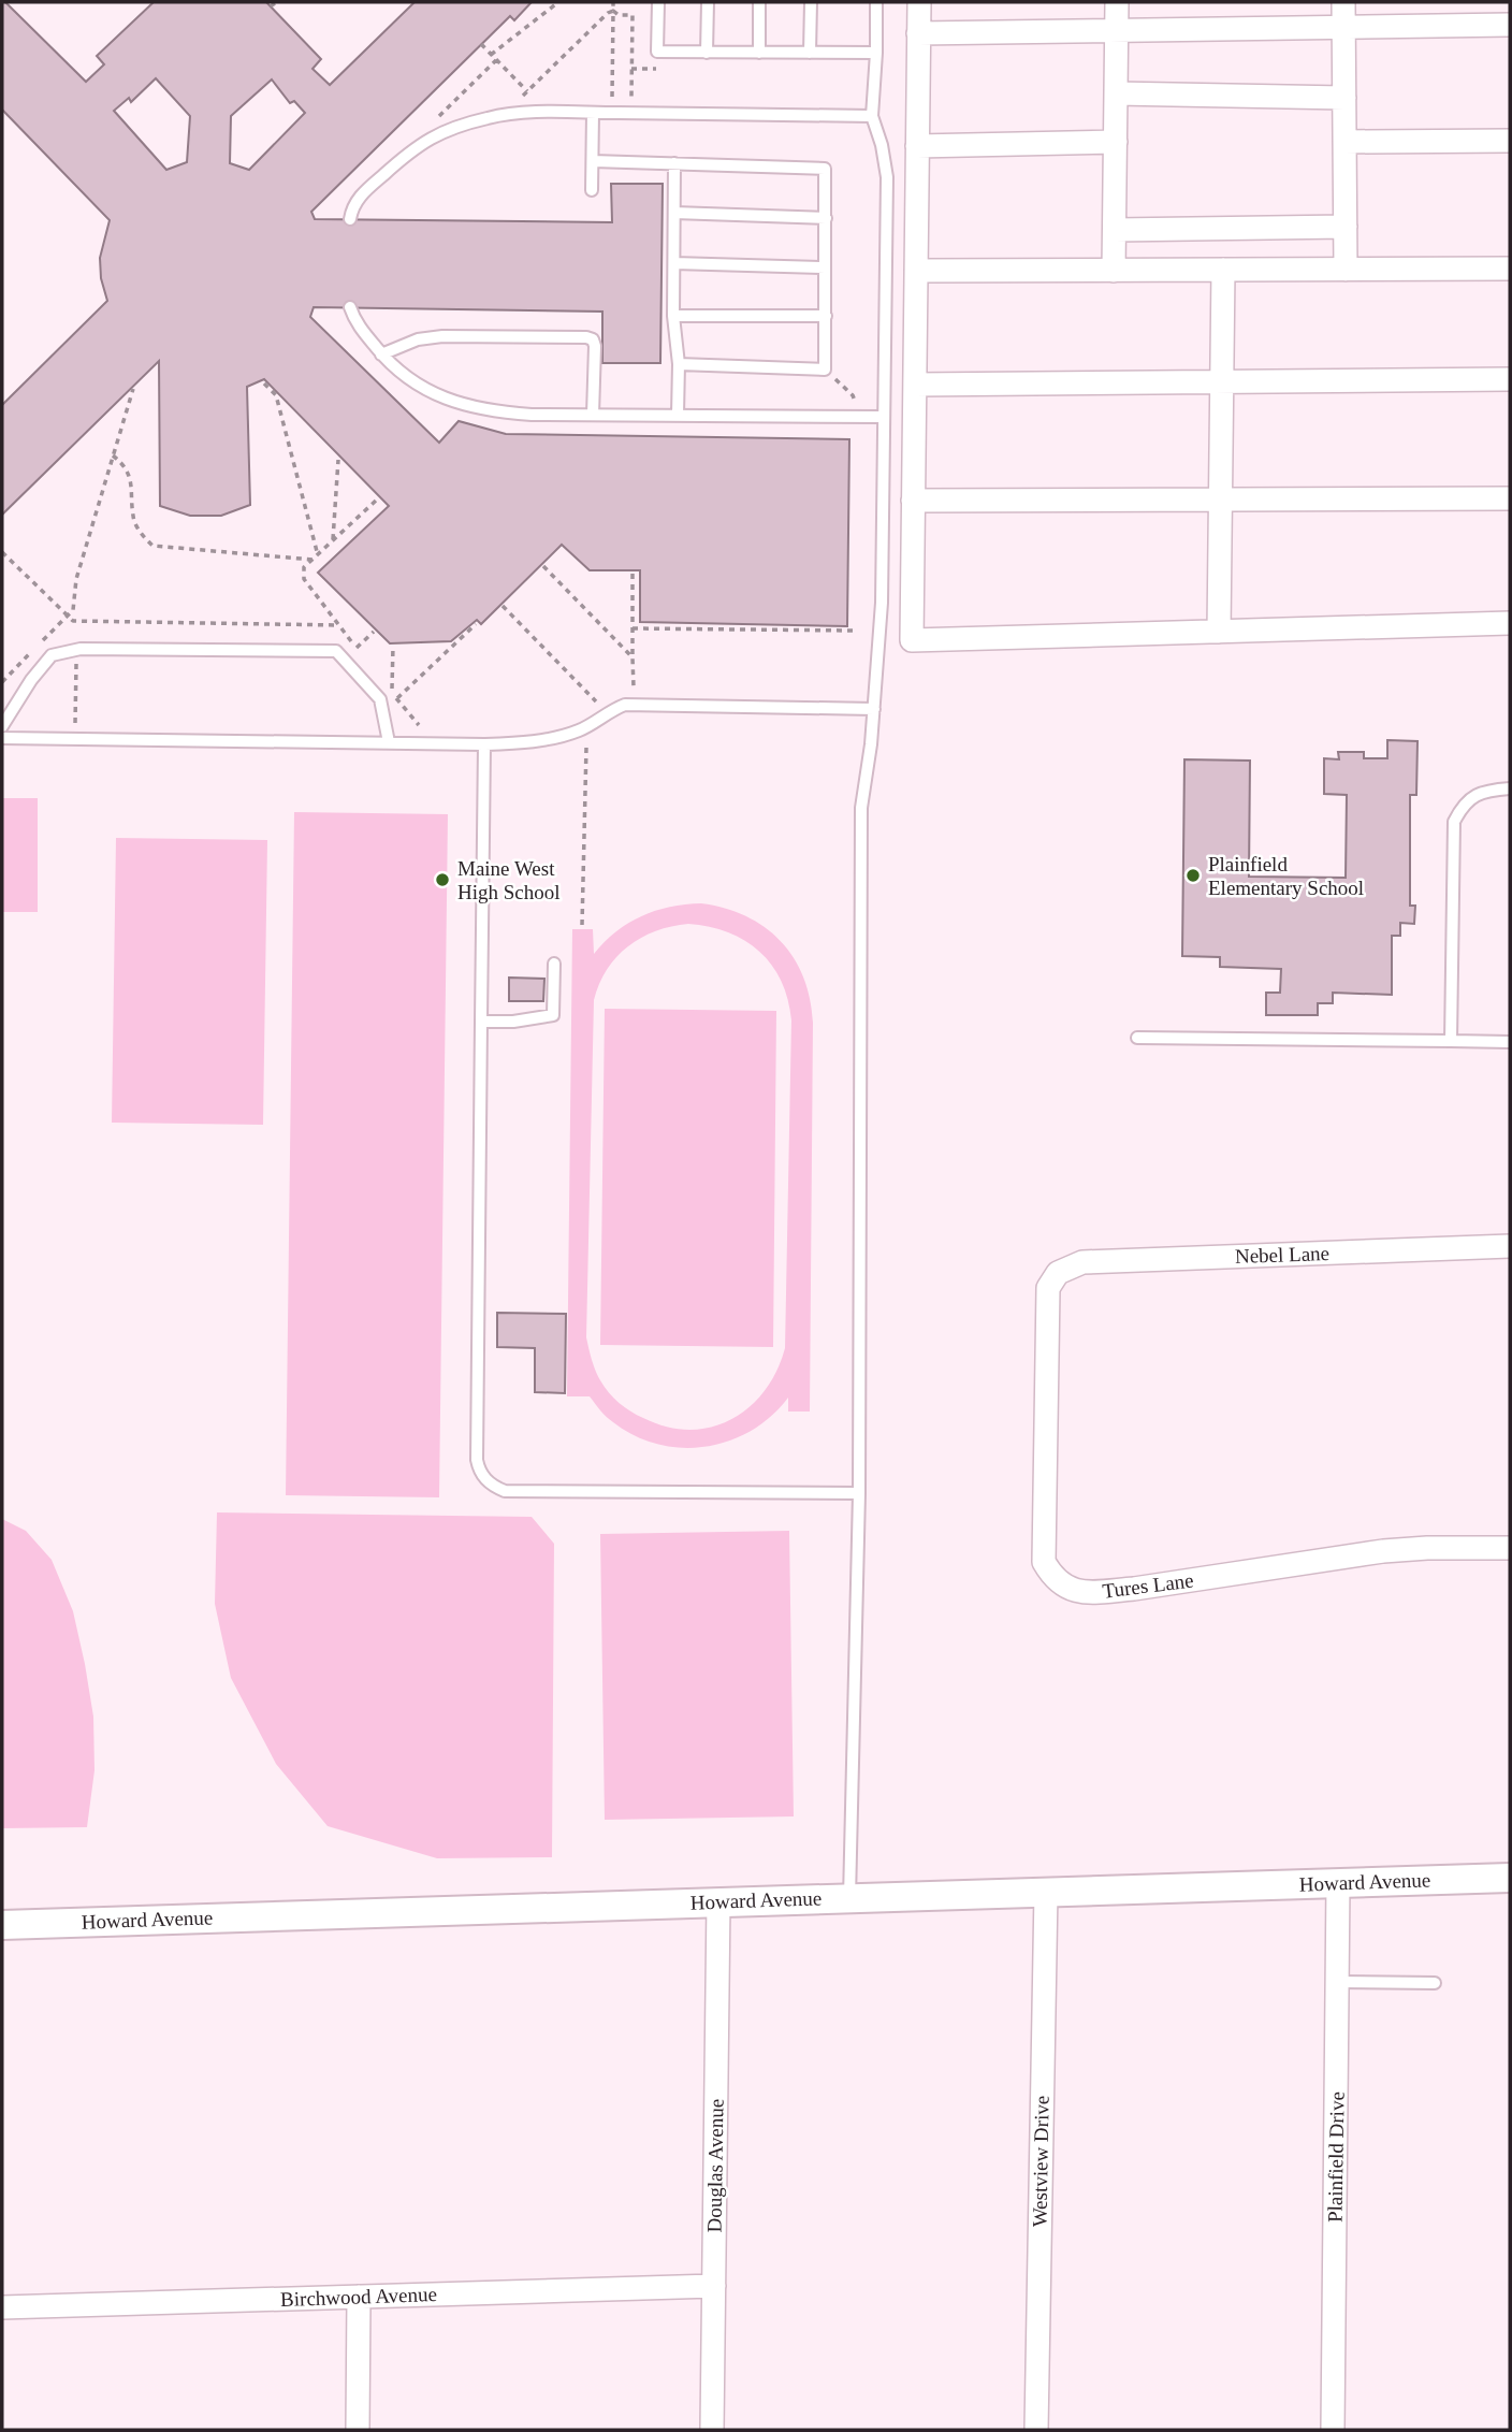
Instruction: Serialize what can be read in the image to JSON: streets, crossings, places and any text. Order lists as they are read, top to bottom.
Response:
{
  "streets": {
    "street": [
      "Nebel Lane",
      "Tures Lane",
      "Howard Avenue",
      "Plainfield Drive",
      "Westview Drive",
      "Douglas Avenue",
      "Birchwood Avenue"
    ]
  },
  "crossings": [
    ["Nebel Lane", "Tures Lane"],
    ["Howard Avenue", "Plainfield Drive"],
    ["Howard Avenue", "Westview Drive"],
    ["Howard Avenue", "Douglas Avenue"],
    ["Douglas Avenue", "Birchwood Avenue"]
  ],
  "places": ["Plainfield Elementary School", "Maine West High School"]
}
